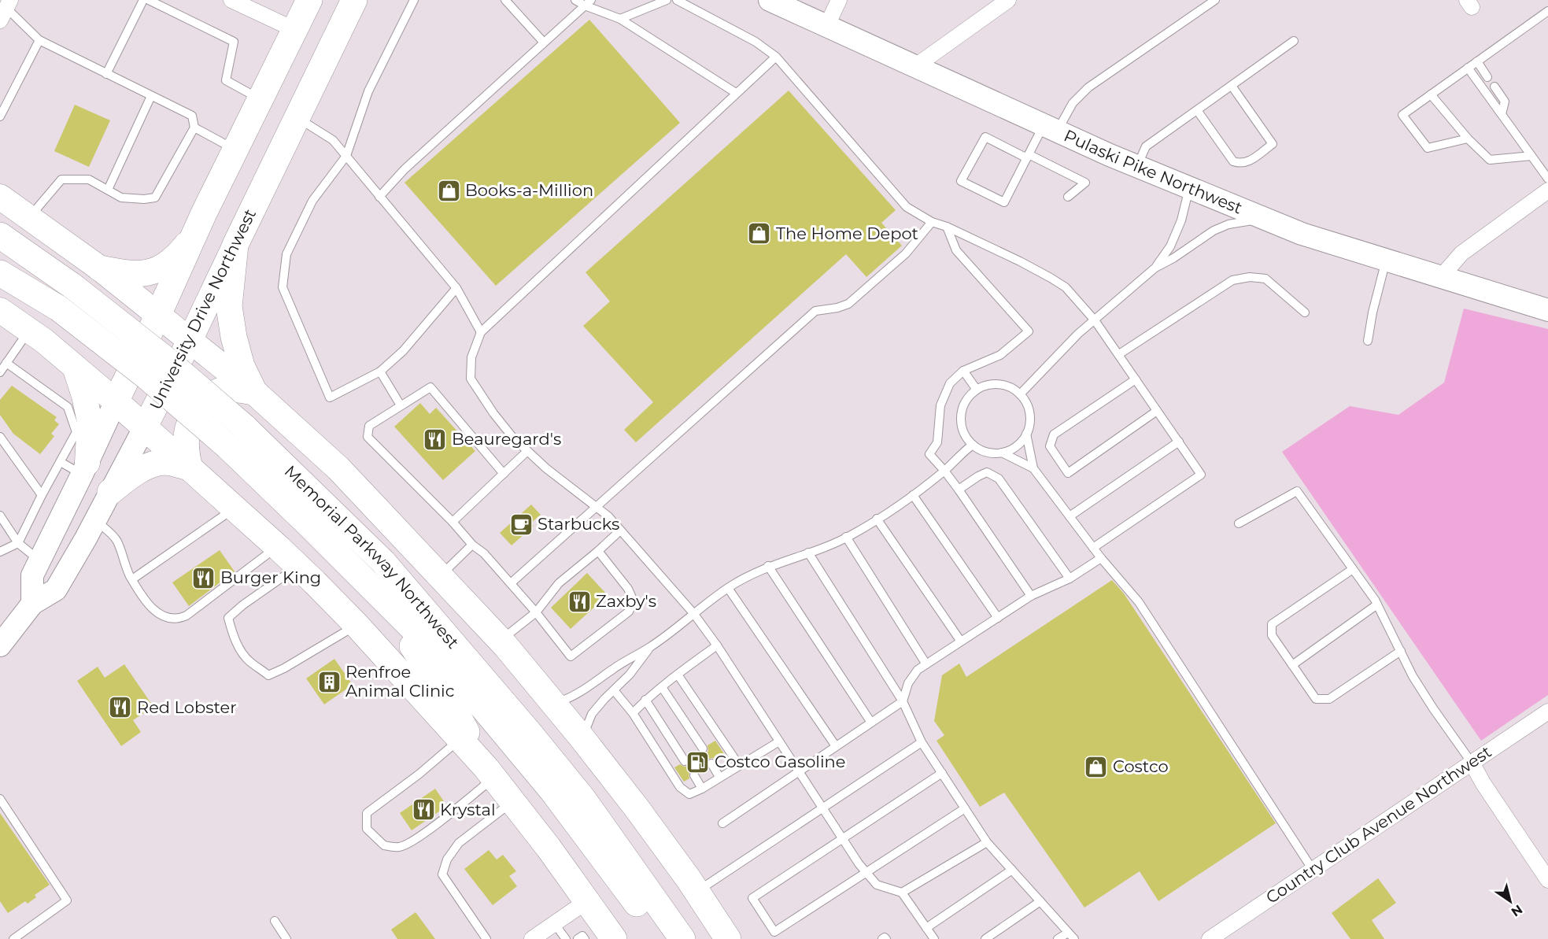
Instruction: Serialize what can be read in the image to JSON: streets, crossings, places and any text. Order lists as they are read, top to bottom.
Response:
{
  "streets": {
    "highway": ["University Drive Northwest", "Memorial Parkway Northwest"],
    "main road": ["Pulaski Pike Northwest"],
    "street": ["Country Club Avenue Northwest"]
  },
  "places": {
    "shop": ["Books-a-Million", "The Home Depot", "Costco"],
    "restaurant": [
      "Beauregard's",
      "Burger King",
      "Zaxby's",
      "Red Lobster",
      "Krystal"
    ],
    "cafe": ["Starbucks"],
    "building": ["Renfroe Animal Clinic"],
    "fuel station": ["Costco Gasoline"]
  },
  "north": "bottom right"
}
